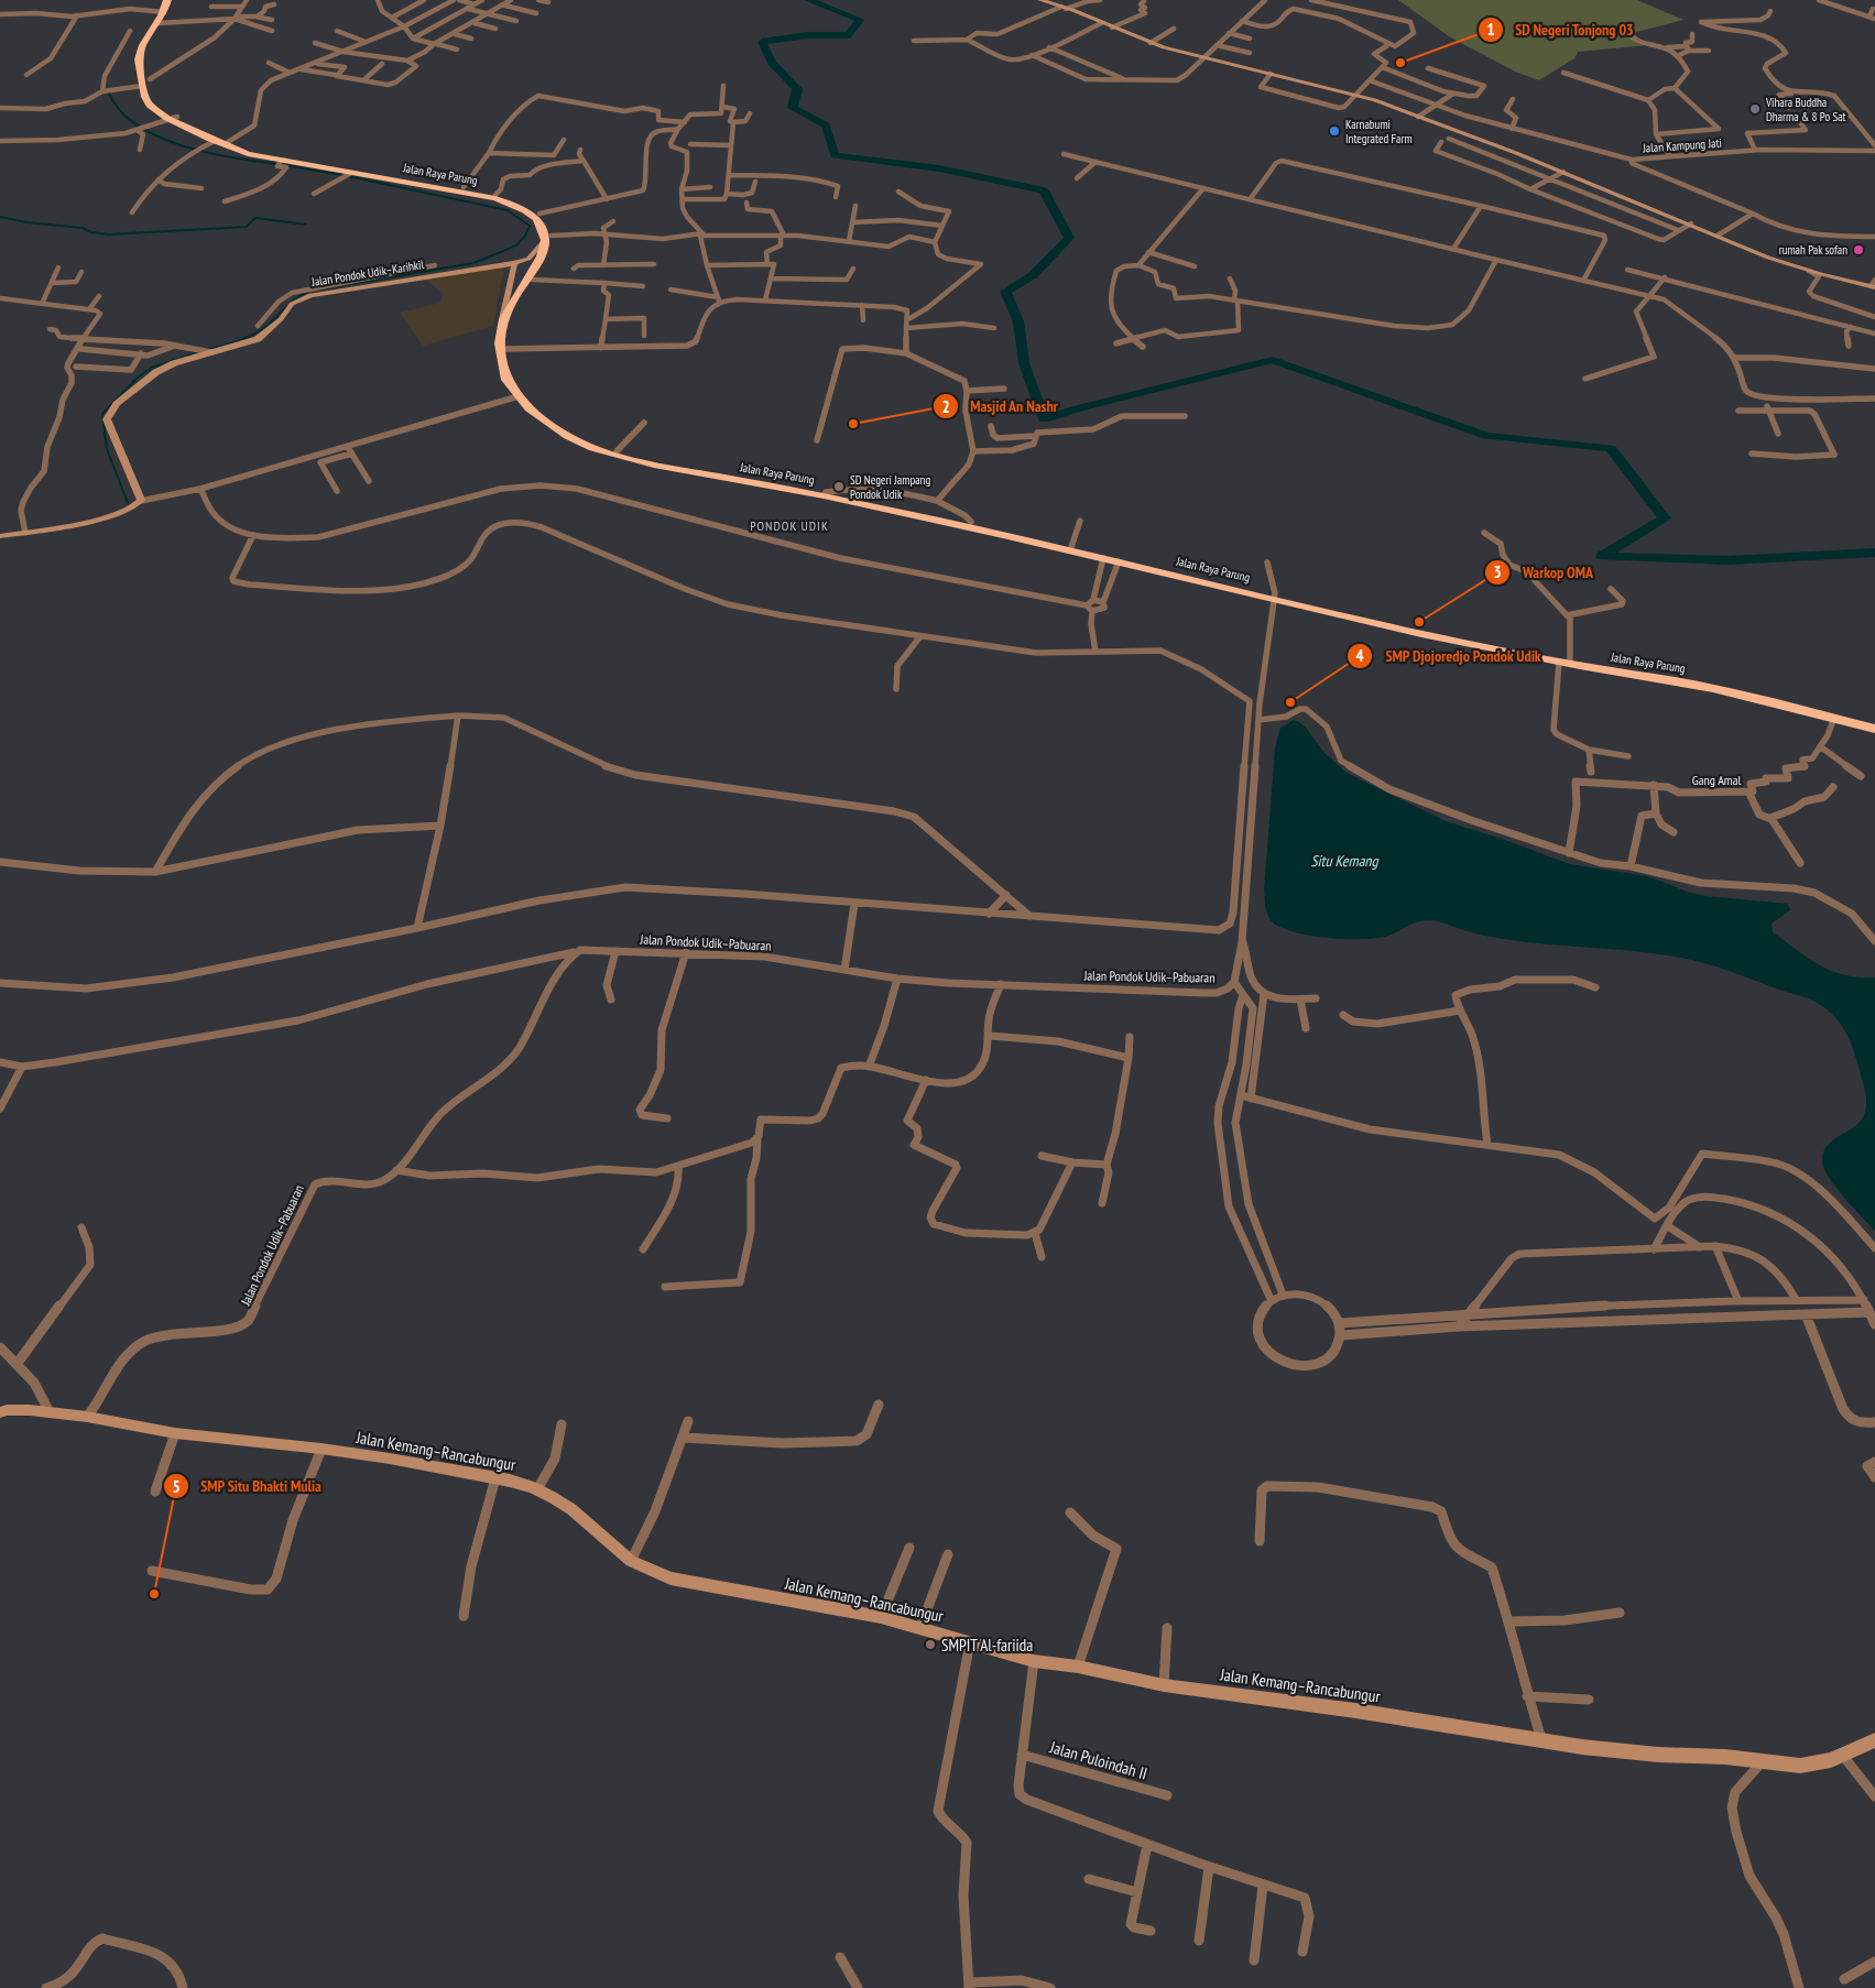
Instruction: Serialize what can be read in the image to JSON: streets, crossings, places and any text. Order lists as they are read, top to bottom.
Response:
{
  "streets": {
    "highway": ["Jalan Raya Parung"],
    "street": [
      "Jalan Kampung Jati",
      "Jalan Pondok Udik–Karihkil",
      "Gang Amal",
      "Jalan Pondok Udik–Pabuaran",
      "Jalan Kemang–Rancabungur",
      "Jalan Puloindah II"
    ]
  },
  "crossings": [
    ["Jalan Raya Parung", "Jalan Pondok Udik–Karihkil"],
    ["Jalan Raya Parung", "Gang Amal"],
    ["Jalan Raya Parung", "Jalan Pondok Udik–Pabuaran"],
    ["Jalan Pondok Udik–Pabuaran", "Jalan Kemang–Rancabungur"]
  ],
  "districts": ["PONDOK UDIK"],
  "water": ["Situ Kemang"],
  "places": [
    "SD Negeri Tonjong 03",
    "Vihara Buddha Dharma & 8 Po Sat",
    "Karnabumi Integrated Farm",
    "rumah Pak sofan",
    "Masjid An Nashr",
    "SD Negeri Jampang Pondok Udik",
    "Warkop OMA",
    "SMP Djojoredjo Pondok Udik",
    "SMP Situ Bhakti Mulia",
    "SMPIT Al-fariida"
  ]
}
